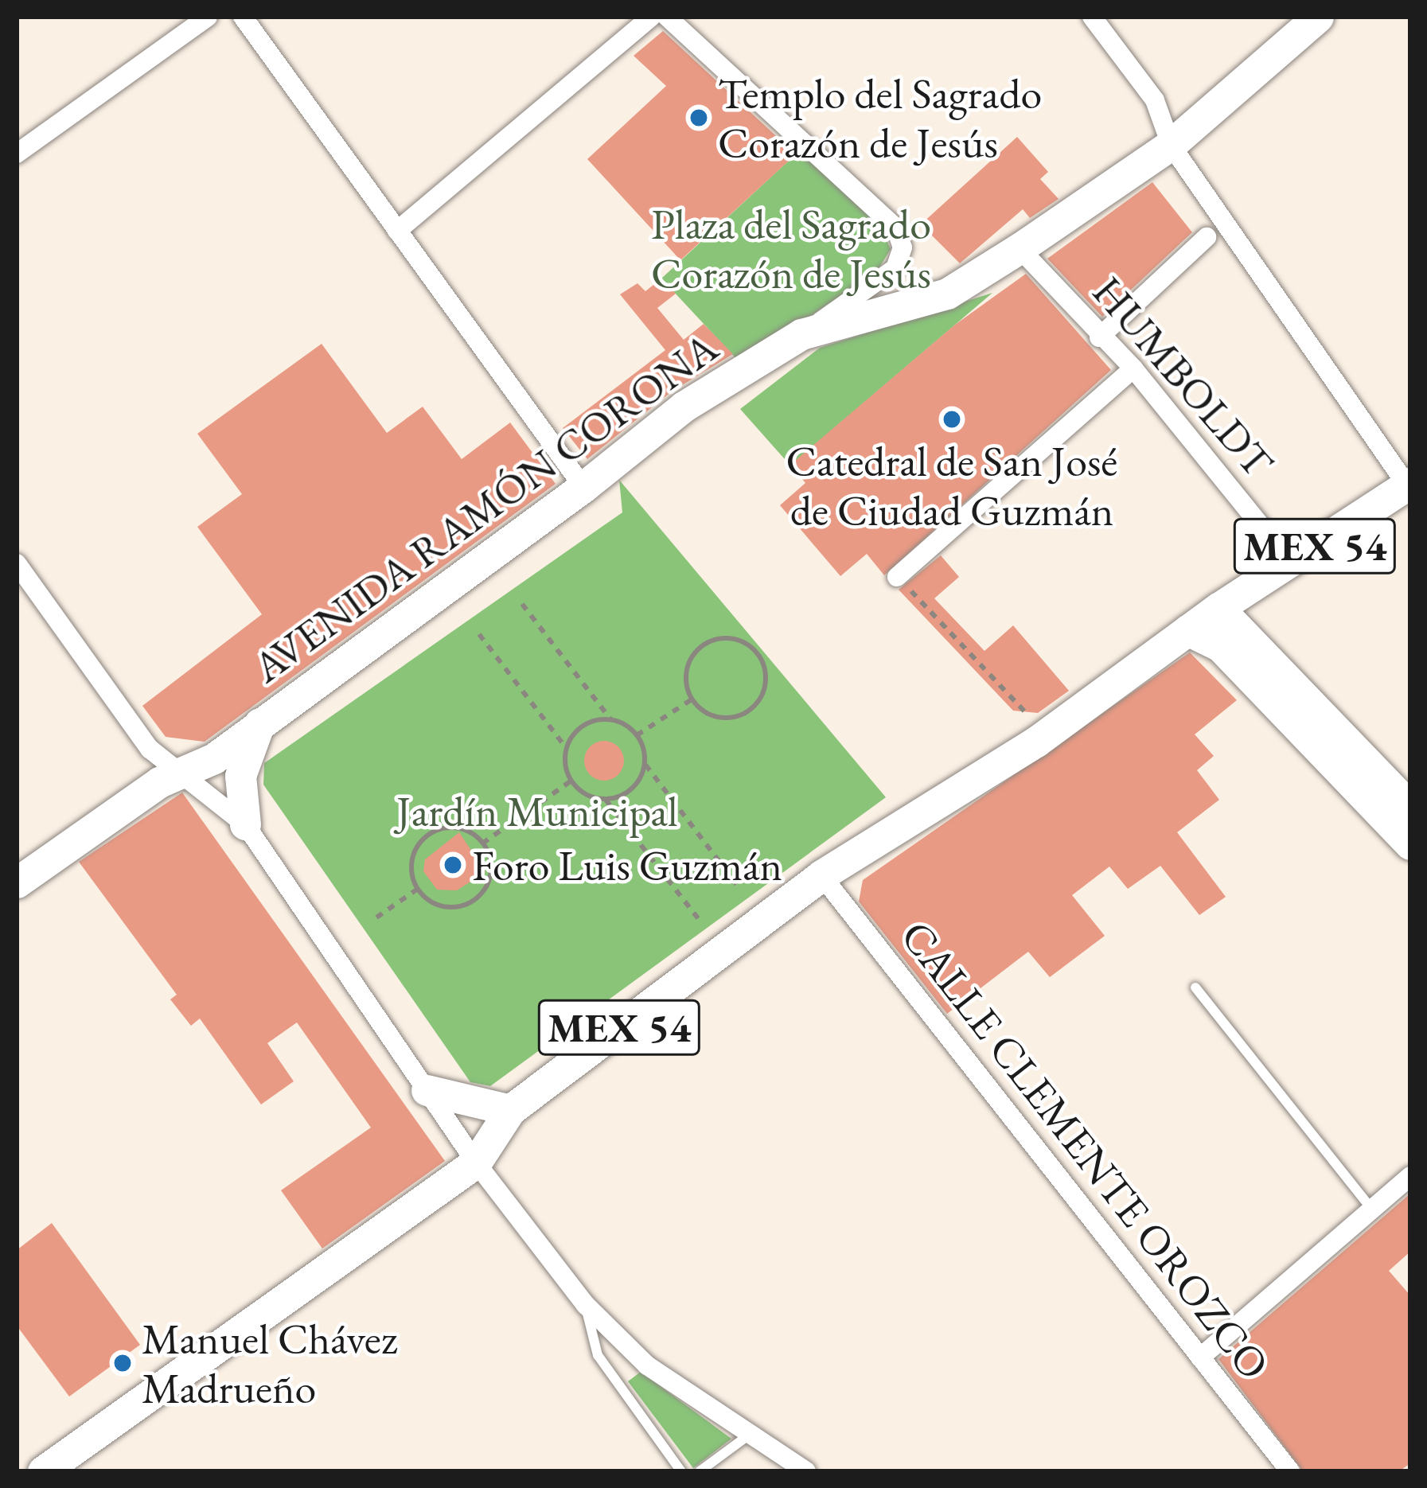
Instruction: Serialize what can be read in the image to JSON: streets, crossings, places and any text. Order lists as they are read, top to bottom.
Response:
{
  "streets": {
    "main road": ["AVENIDA RAMÓN CORONA", "MEX 54"],
    "street": ["HUMBOLDT", "CALLE CLEMENTE OROZCO"]
  },
  "crossings": [
    ["MEX 54", "CALLE CLEMENTE OROZCO"]
  ],
  "parks": ["Plaza del Sagrado Corazón de Jesús", "Jardín Municipal"],
  "places": [
    "Templo del Sagrado Corazón de Jesús",
    "Catedral de San José de Ciudad Guzmán",
    "Foro Luis Guzmán",
    "Manuel Chávez Madrueño"
  ]
}
